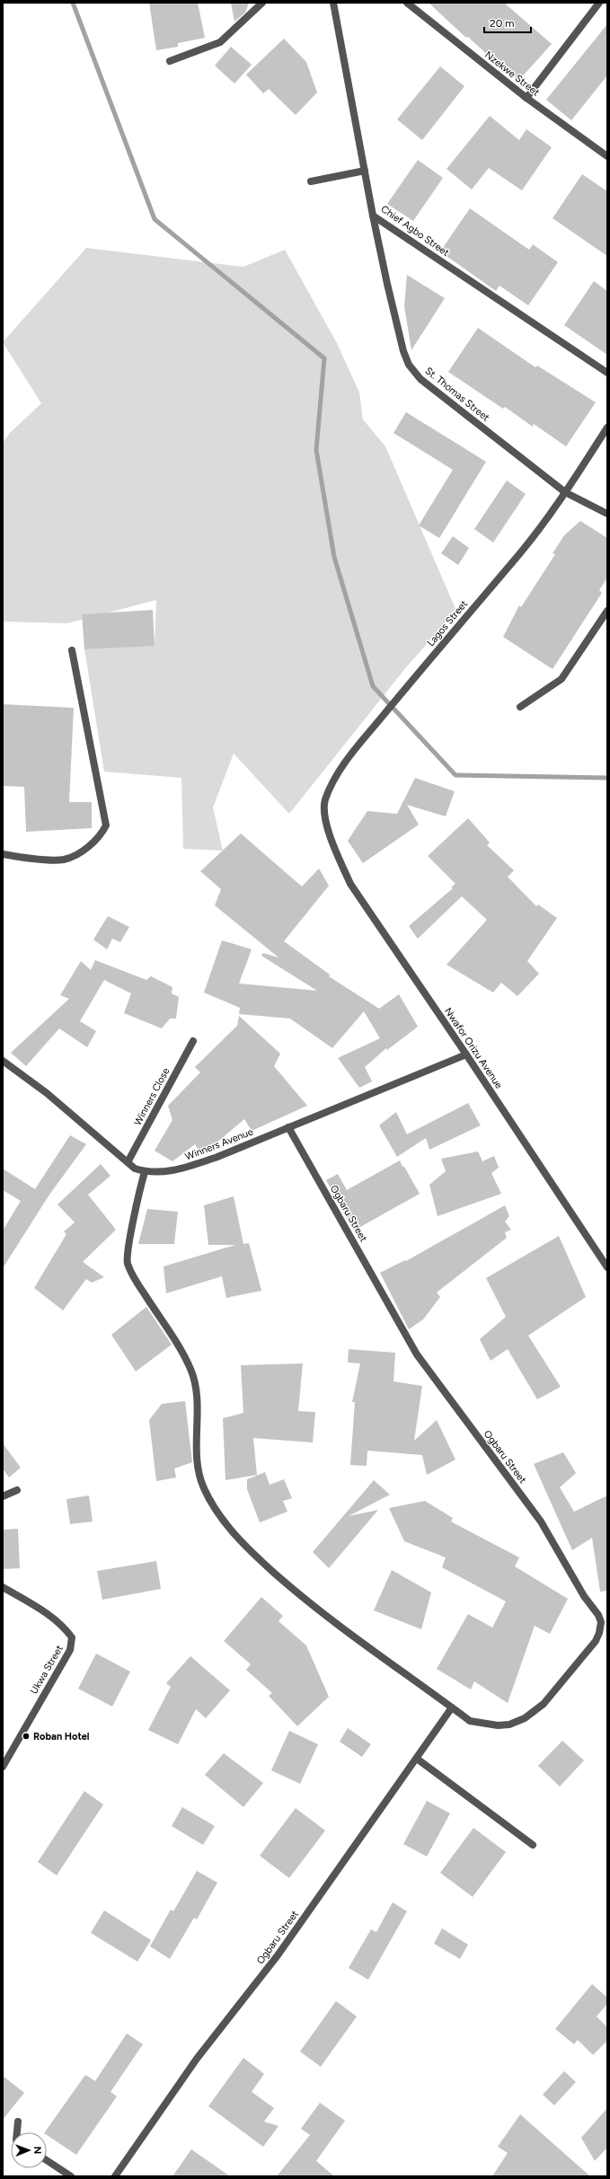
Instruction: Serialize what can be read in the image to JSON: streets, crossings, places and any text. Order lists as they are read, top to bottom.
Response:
{
  "streets": {
    "street": [
      "Nzekwe Street",
      "Chief Agbo Street",
      "St. Thomas Street",
      "Lagos Street",
      "Nwafor Orizu Avenue",
      "Winners Close",
      "Winners Avenue",
      "Ogbaru Street",
      "Ukwa Street"
    ]
  },
  "crossings": [
    ["Chief Agbo Street", "St. Thomas Street"],
    ["St. Thomas Street", "Lagos Street"],
    ["Lagos Street", "Nwafor Orizu Avenue"],
    ["Nwafor Orizu Avenue", "Winners Avenue"],
    ["Winners Close", "Winners Avenue"],
    ["Winners Avenue", "Ogbaru Street"]
  ],
  "places": ["Roban Hotel"],
  "scale_bar": "20 m",
  "north": "right"
}
